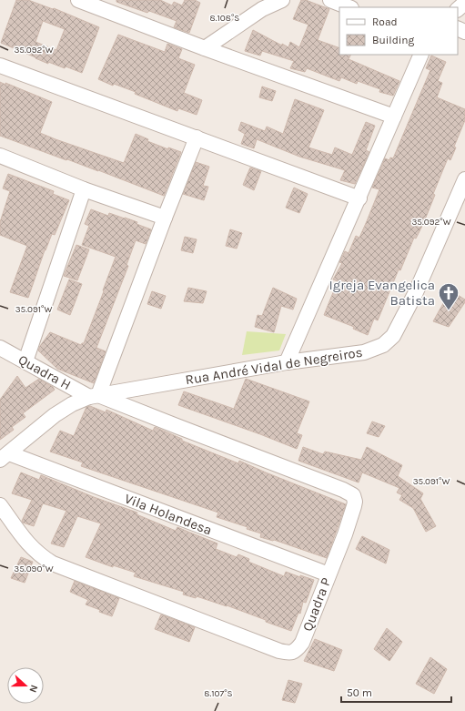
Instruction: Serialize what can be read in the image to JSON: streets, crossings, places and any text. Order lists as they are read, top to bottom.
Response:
{
  "streets": {
    "street": [
      "Rua André Vidal de Negreiros",
      "Quadra H",
      "Vila Holandesa",
      "Quadra P"
    ]
  },
  "crossings": [
    ["Rua André Vidal de Negreiros", "Quadra H"],
    ["Rua André Vidal de Negreiros", "Vila Holandesa"],
    ["Rua André Vidal de Negreiros", "Quadra P"],
    ["Quadra H", "Quadra P"],
    ["Vila Holandesa", "Quadra P"]
  ],
  "places": {
    "church": ["Igreja Evangelica Batista"]
  },
  "legend": ["Road", "Building"],
  "scale_bar": "50 m",
  "north": "right",
  "coordinates": [
    "8.108°S",
    "35.092°W",
    "35.091°W",
    "35.090°W",
    "8.107°S"
  ]
}
